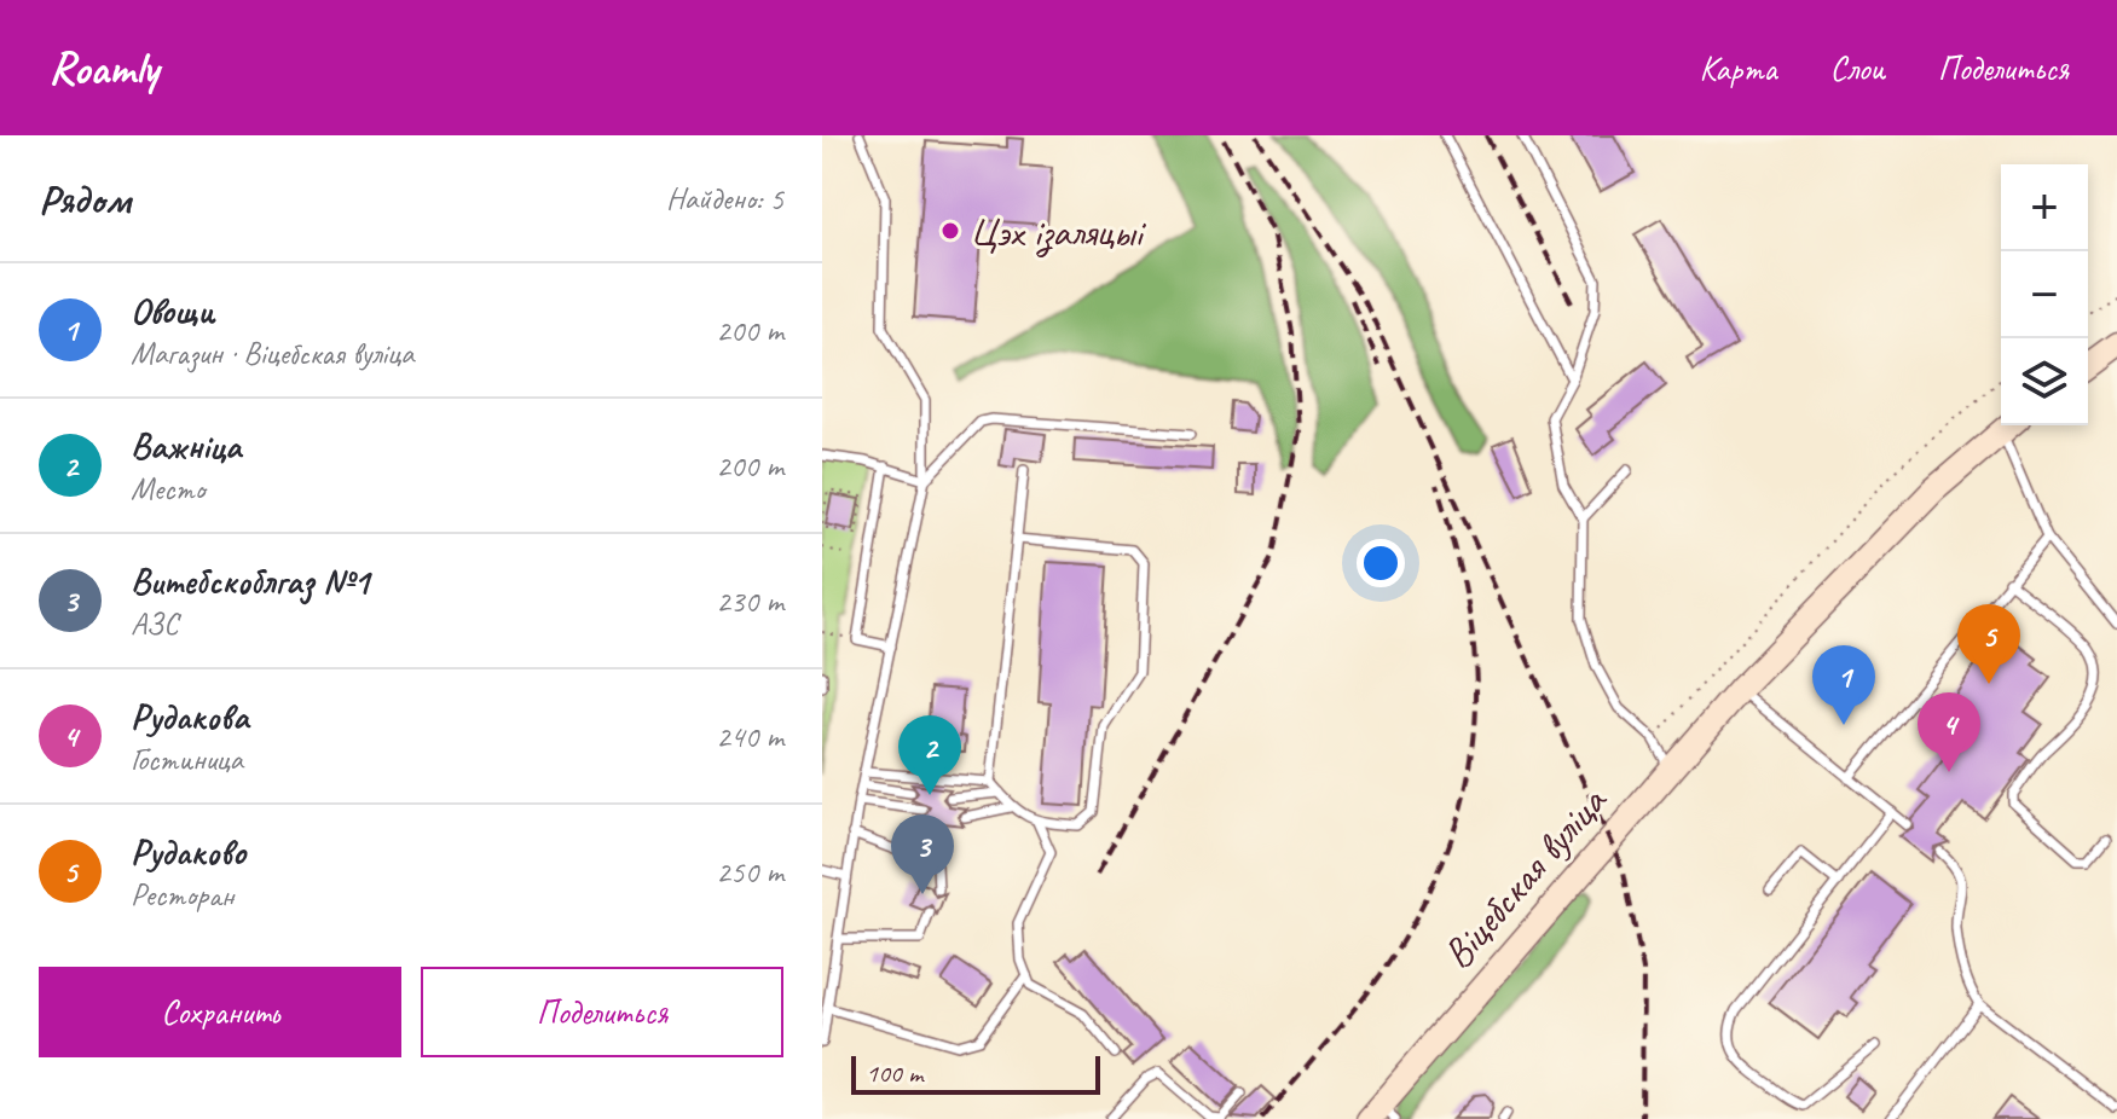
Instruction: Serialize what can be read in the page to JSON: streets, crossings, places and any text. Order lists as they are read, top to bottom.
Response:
{
  "streets": {
    "main road": ["Віцебская вуліца"]
  },
  "places": ["Цэх ізаляцыі"],
  "scale_bar": "100 m",
  "page": {
    "header": "Roamly",
    "nav": ["Карта", "Слои", "Поделиться"],
    "heading": ["Рядом", "Найдено: 5"],
    "map_buttons": ["+", "−"],
    "list": [
      {
        "mark": "1",
        "name": "Овощи",
        "note": "Магазин · Віцебская вуліца",
        "value": "200 m"
      },
      {
        "mark": "2",
        "name": "Важніца",
        "note": "Место",
        "value": "200 m"
      },
      {
        "mark": "3",
        "name": "Витебскоблгаз №1",
        "note": "АЗС",
        "value": "230 m"
      },
      {
        "mark": "4",
        "name": "Рудакова",
        "note": "Гостиница",
        "value": "240 m"
      },
      {
        "mark": "5",
        "name": "Рудаково",
        "note": "Ресторан",
        "value": "250 m"
      }
    ],
    "pins": [
      "5",
      "1",
      "4",
      "2",
      "3"
    ],
    "buttons": ["Сохранить", "Поделиться"],
    "scale": "100 m"
  }
}
